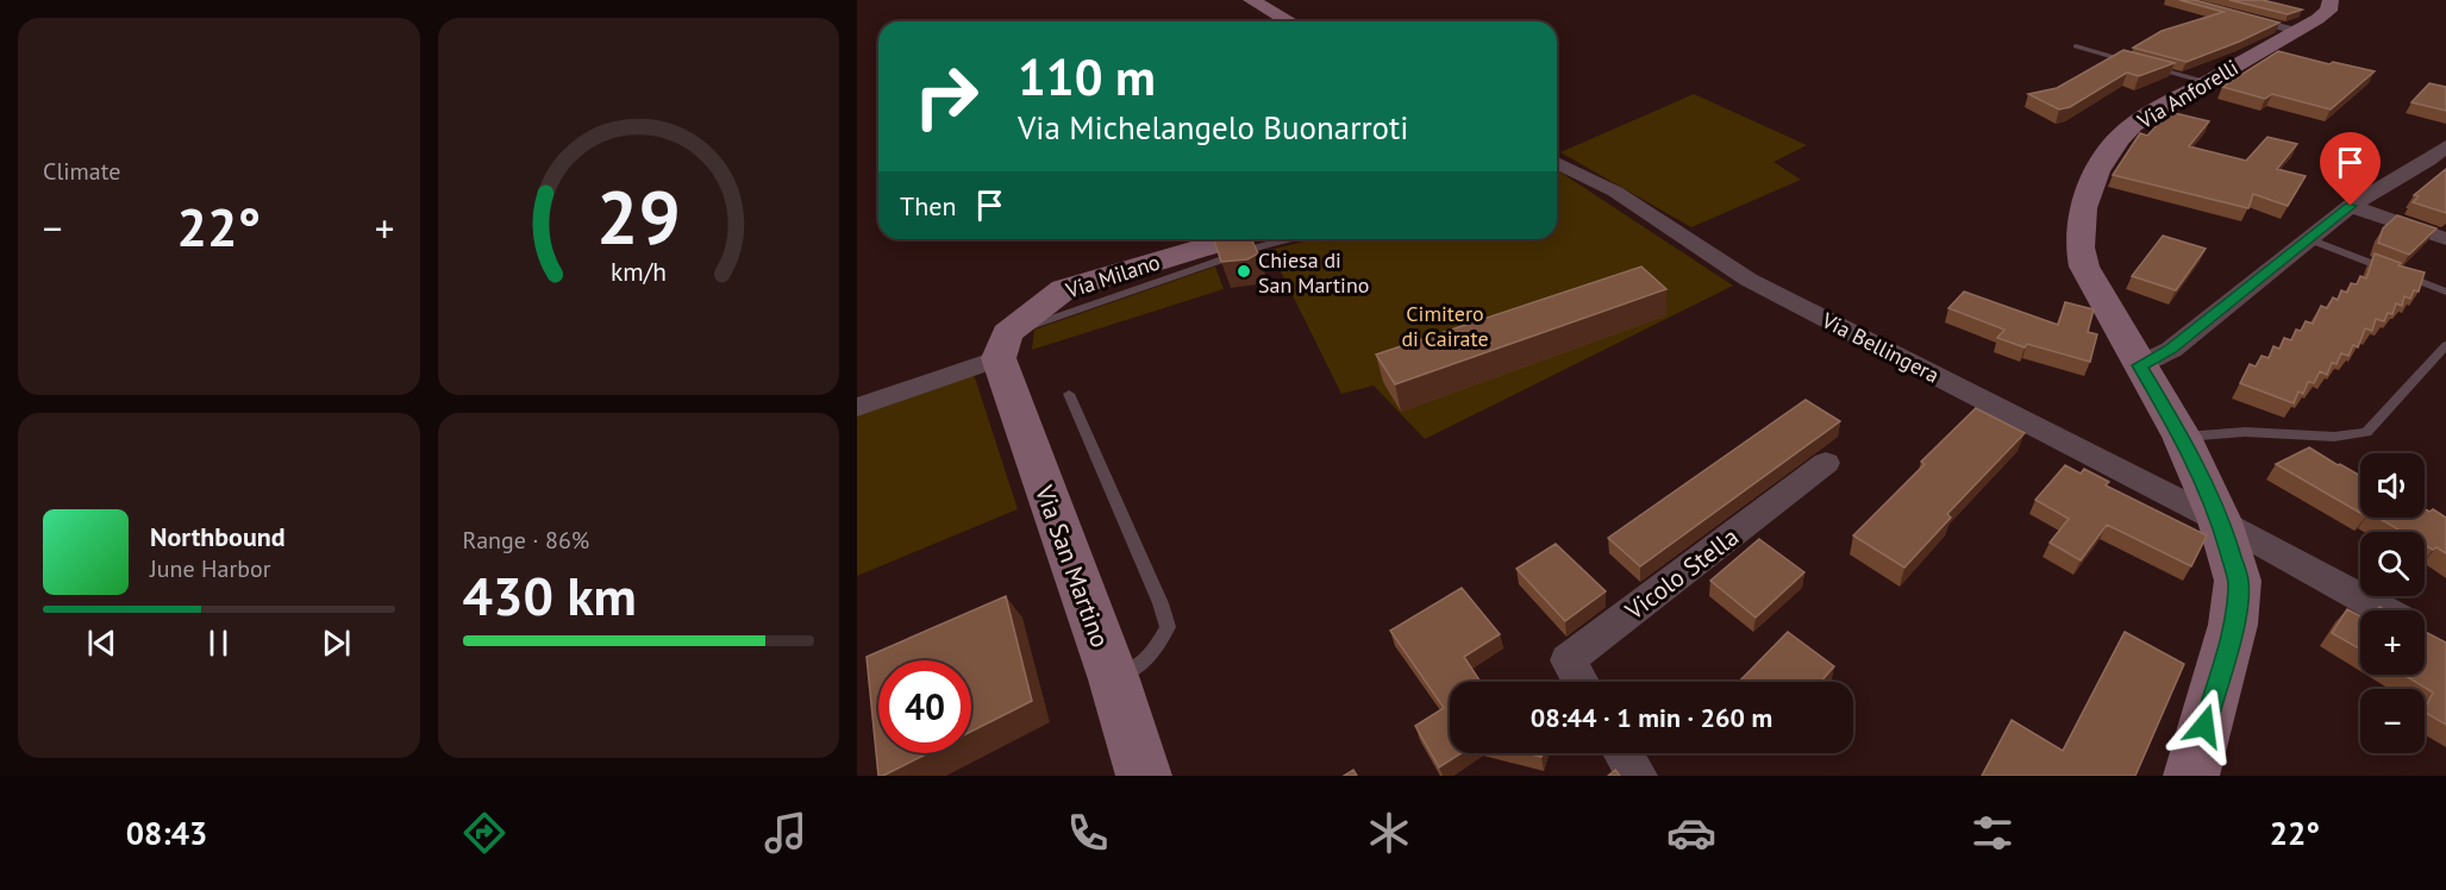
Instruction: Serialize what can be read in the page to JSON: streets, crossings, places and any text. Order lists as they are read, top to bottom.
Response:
{
  "streets": {
    "street": [
      "Via Anforelli",
      "Via Milano",
      "Via Bellingera",
      "Via San Martino",
      "Vicolo Stella"
    ]
  },
  "crossings": [
    ["Via Anforelli", "Via Bellingera"],
    ["Via Milano", "Via San Martino"]
  ],
  "parks": ["Cimitero di Cairate"],
  "places": ["Chiesa di San Martino"],
  "page": {
    "tile": [
      "Climate",
      ["Range · 86%", "430 km"]
    ],
    "turn": ["110 m", "Via Michelangelo Buonarroti"],
    "then": "Then",
    "heat": ["−", "22°", "+"],
    "map_buttons": ["+", "−"],
    "song": ["Northbound", "June Harbor"],
    "limit": "40",
    "trip": "08:44 · 1 min · 260 m",
    "tabs": ["08:43", "22°"],
    "gauge": ["29", "km/h"]
  }
}
